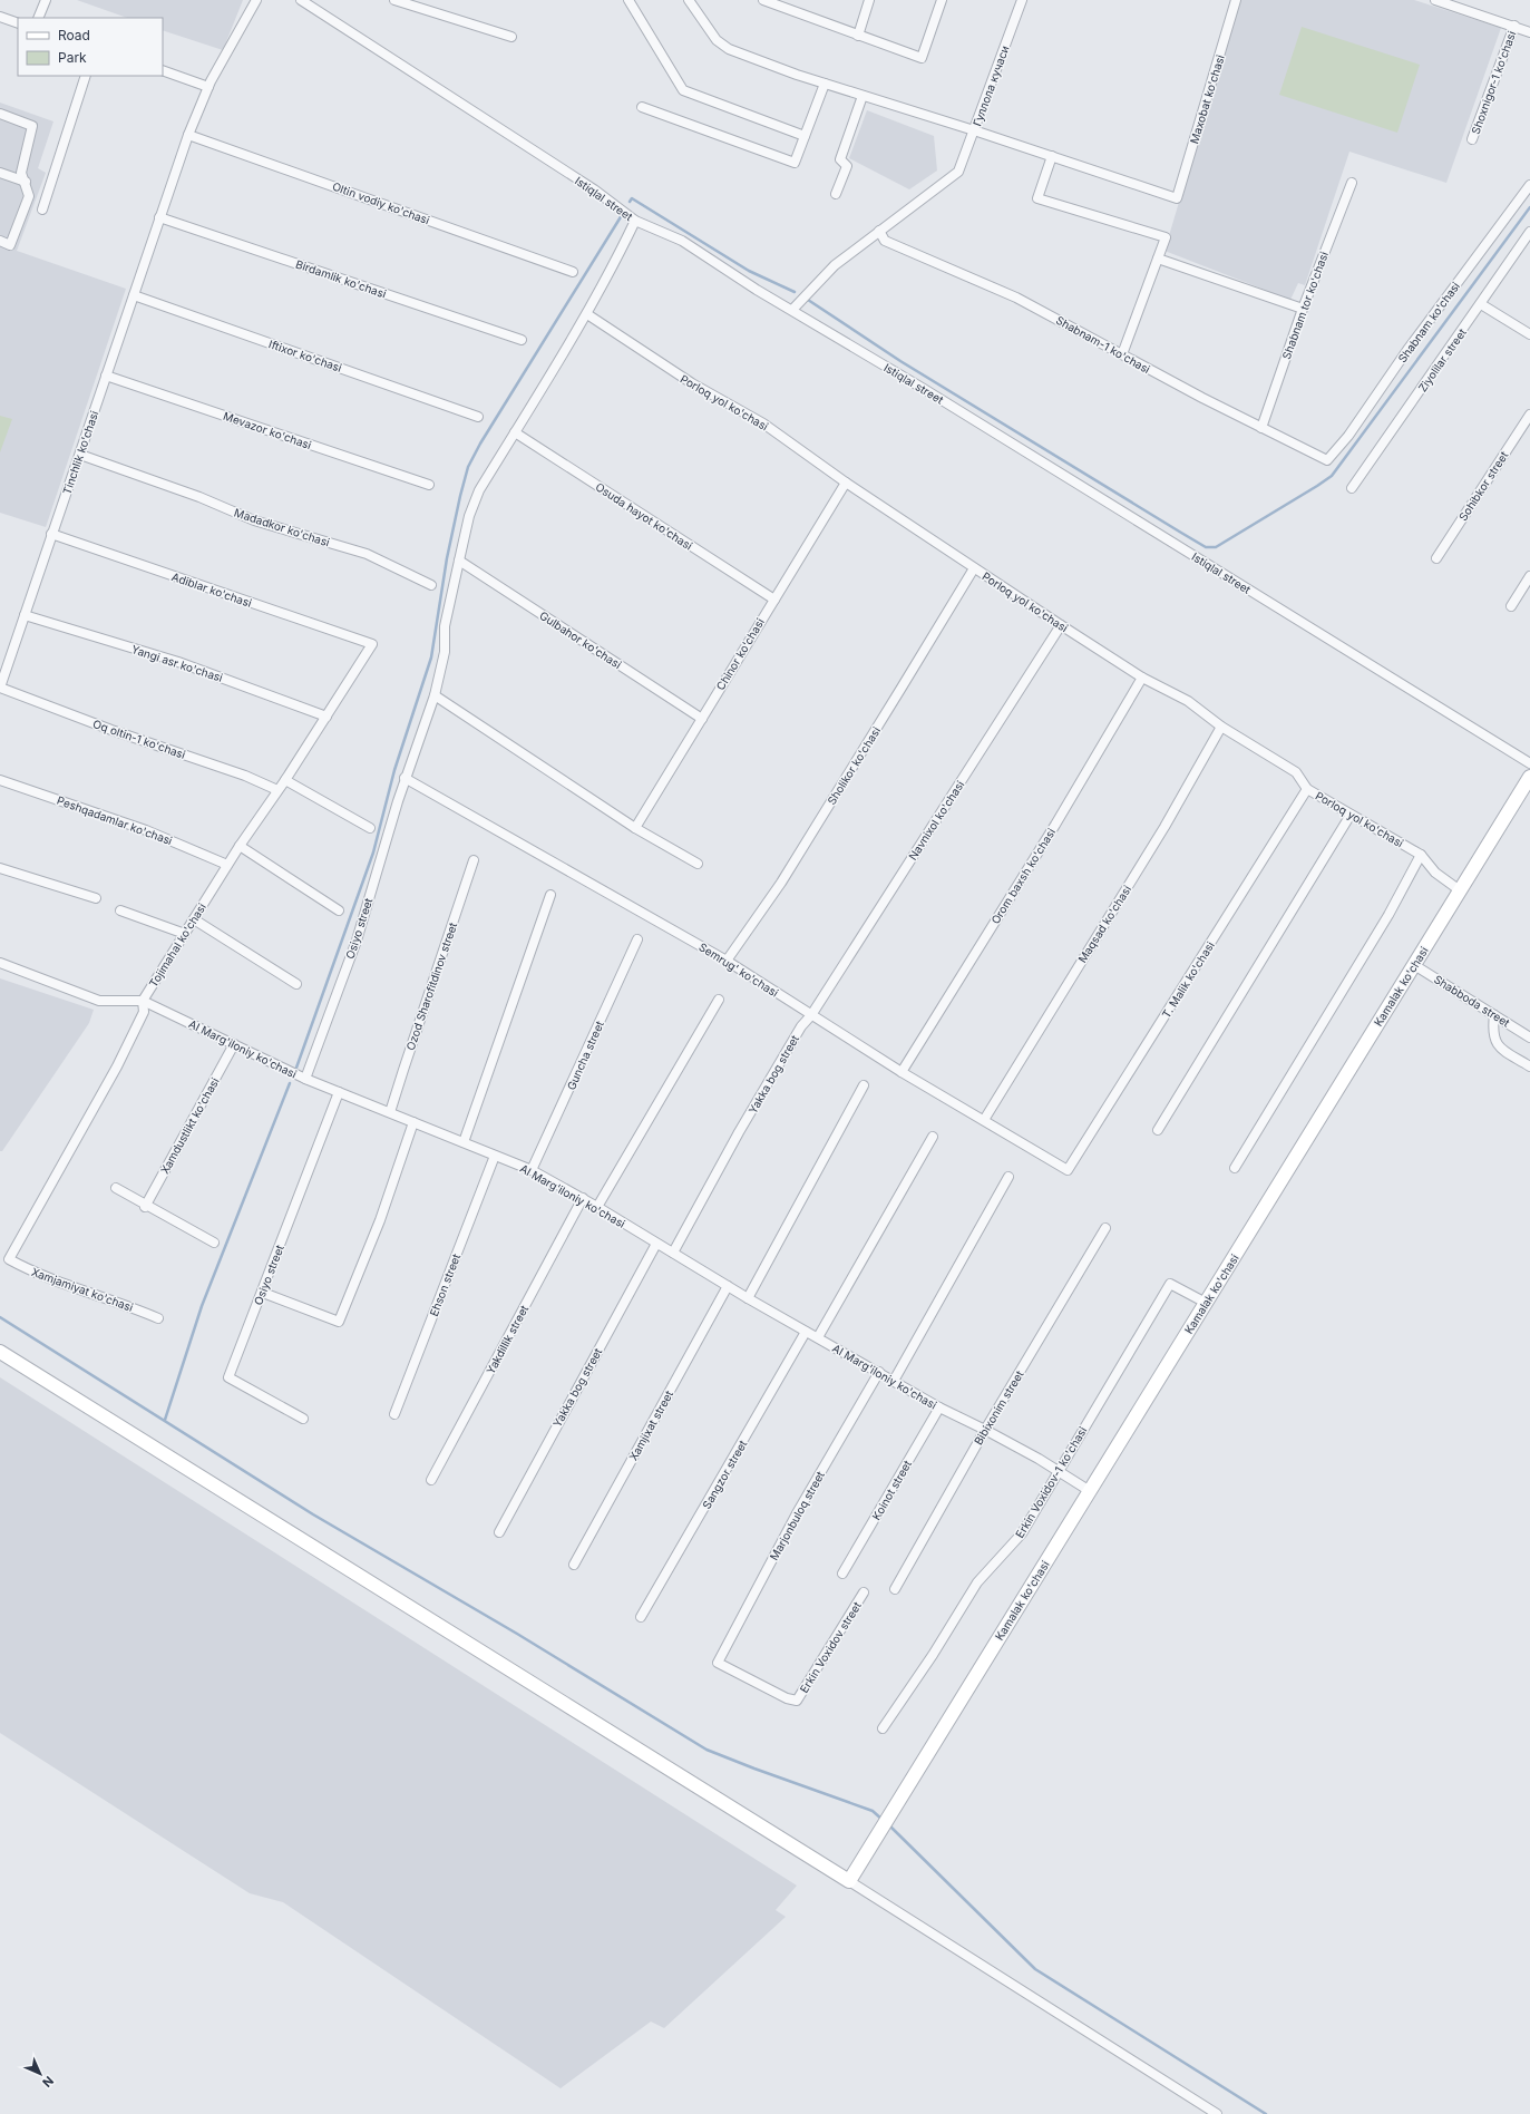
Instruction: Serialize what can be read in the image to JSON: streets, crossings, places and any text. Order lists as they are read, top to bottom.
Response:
{
  "streets": {
    "main road": ["Kamalak ko'chasi"],
    "street": [
      "Shoxnigor-1 ko'chasi",
      "Гуллола кучаси",
      "Maxobat ko'chasi",
      "Istiqlal street",
      "Oltin vodiy ko'chasi",
      "Birdamlik ko'chasi",
      "Shabnam tor ko'chasi",
      "Shabnam ko'chasi",
      "Shabnam-1 ko'chasi",
      "Iftixor ko'chasi",
      "Ziyolilar street",
      "Porloq yol ko'chasi",
      "Mevazor ko'chasi",
      "Tinchlik ko'chasi",
      "Sohibkor street",
      "Osuda hayot ko'chasi",
      "Madadkor ko'chasi",
      "Adiblar ko'chasi",
      "Gulbahor ko'chasi",
      "Chinor ko'chasi",
      "Yangi asr ko'chasi",
      "Oq oltin-1 ko'chasi",
      "Sholikor ko'chasi",
      "Peshqadamlar ko'chasi",
      "Navnixol ko'chasi",
      "Orom baxsh ko'chasi",
      "Maqsad ko'chasi",
      "Osiyo street",
      "Tojimahal ko'chasi",
      "Semrug' ko'chasi",
      "T. Malik ko'chasi",
      "Ozod Sharofitdinov street",
      "Shabboda street",
      "Al Marg'iloniy ko'chasi",
      "Guncha street",
      "Yakka bog street",
      "Xamdustlikt ko'chasi",
      "Ehson street",
      "Xamjamiyat ko'chasi",
      "Yakdillik street",
      "Bibixonim street",
      "Xamjixat street",
      "Sangzor street",
      "Erkin Voxidov-1 ko'chasi",
      "Koinot street",
      "Marjonbuloq street",
      "Erkin Voxidov street"
    ]
  },
  "crossings": [
    ["Гуллола кучаси", "Shabnam-1 ko'chasi"],
    ["Istiqlal street", "Osiyo street"],
    ["Oltin vodiy ko'chasi", "Tinchlik ko'chasi"],
    ["Birdamlik ko'chasi", "Tinchlik ko'chasi"],
    ["Shabnam tor ko'chasi", "Shabnam-1 ko'chasi"],
    ["Shabnam ko'chasi", "Shabnam-1 ko'chasi"],
    ["Iftixor ko'chasi", "Tinchlik ko'chasi"],
    ["Porloq yol ko'chasi", "Chinor ko'chasi"],
    ["Porloq yol ko'chasi", "Sholikor ko'chasi"],
    ["Porloq yol ko'chasi", "Navnixol ko'chasi"],
    ["Porloq yol ko'chasi", "Orom baxsh ko'chasi"],
    ["Porloq yol ko'chasi", "Maqsad ko'chasi"],
    ["Porloq yol ko'chasi", "Osiyo street"],
    ["Porloq yol ko'chasi", "T. Malik ko'chasi"],
    ["Porloq yol ko'chasi", "Kamalak ko'chasi"],
    ["Mevazor ko'chasi", "Tinchlik ko'chasi"],
    ["Tinchlik ko'chasi", "Madadkor ko'chasi"],
    ["Tinchlik ko'chasi", "Adiblar ko'chasi"],
    ["Tinchlik ko'chasi", "Yangi asr ko'chasi"],
    ["Tinchlik ko'chasi", "Oq oltin-1 ko'chasi"],
    ["Osuda hayot ko'chasi", "Chinor ko'chasi"],
    ["Osuda hayot ko'chasi", "Osiyo street"],
    ["Adiblar ko'chasi", "Tojimahal ko'chasi"],
    ["Gulbahor ko'chasi", "Chinor ko'chasi"],
    ["Gulbahor ko'chasi", "Osiyo street"],
    ["Yangi asr ko'chasi", "Tojimahal ko'chasi"],
    ["Oq oltin-1 ko'chasi", "Tojimahal ko'chasi"],
    ["Sholikor ko'chasi", "Semrug' ko'chasi"],
    ["Peshqadamlar ko'chasi", "Tojimahal ko'chasi"],
    ["Navnixol ko'chasi", "Semrug' ko'chasi"],
    ["Navnixol ko'chasi", "Yakka bog street"],
    ["Orom baxsh ko'chasi", "Semrug' ko'chasi"],
    ["Maqsad ko'chasi", "Semrug' ko'chasi"],
    ["Osiyo street", "Semrug' ko'chasi"],
    ["Osiyo street", "Al Marg'iloniy ko'chasi"],
    ["Tojimahal ko'chasi", "Al Marg'iloniy ko'chasi"],
    ["Tojimahal ko'chasi", "Xamjamiyat ko'chasi"],
    ["Semrug' ko'chasi", "T. Malik ko'chasi"],
    ["Semrug' ko'chasi", "Yakka bog street"],
    ["Ozod Sharofitdinov street", "Al Marg'iloniy ko'chasi"],
    ["Kamalak ko'chasi", "Shabboda street"],
    ["Kamalak ko'chasi", "Al Marg'iloniy ko'chasi"],
    ["Kamalak ko'chasi", "Erkin Voxidov-1 ko'chasi"],
    ["Al Marg'iloniy ko'chasi", "Guncha street"],
    ["Al Marg'iloniy ko'chasi", "Yakka bog street"],
    ["Al Marg'iloniy ko'chasi", "Xamdustlikt ko'chasi"],
    ["Al Marg'iloniy ko'chasi", "Ehson street"],
    ["Al Marg'iloniy ko'chasi", "Yakdillik street"],
    ["Al Marg'iloniy ko'chasi", "Bibixonim street"],
    ["Al Marg'iloniy ko'chasi", "Xamjixat street"],
    ["Al Marg'iloniy ko'chasi", "Sangzor street"],
    ["Al Marg'iloniy ko'chasi", "Erkin Voxidov-1 ko'chasi"],
    ["Al Marg'iloniy ko'chasi", "Koinot street"],
    ["Al Marg'iloniy ko'chasi", "Marjonbuloq street"],
    ["Marjonbuloq street", "Erkin Voxidov street"]
  ],
  "legend": ["Road", "Park"],
  "north": "bottom right"
}
